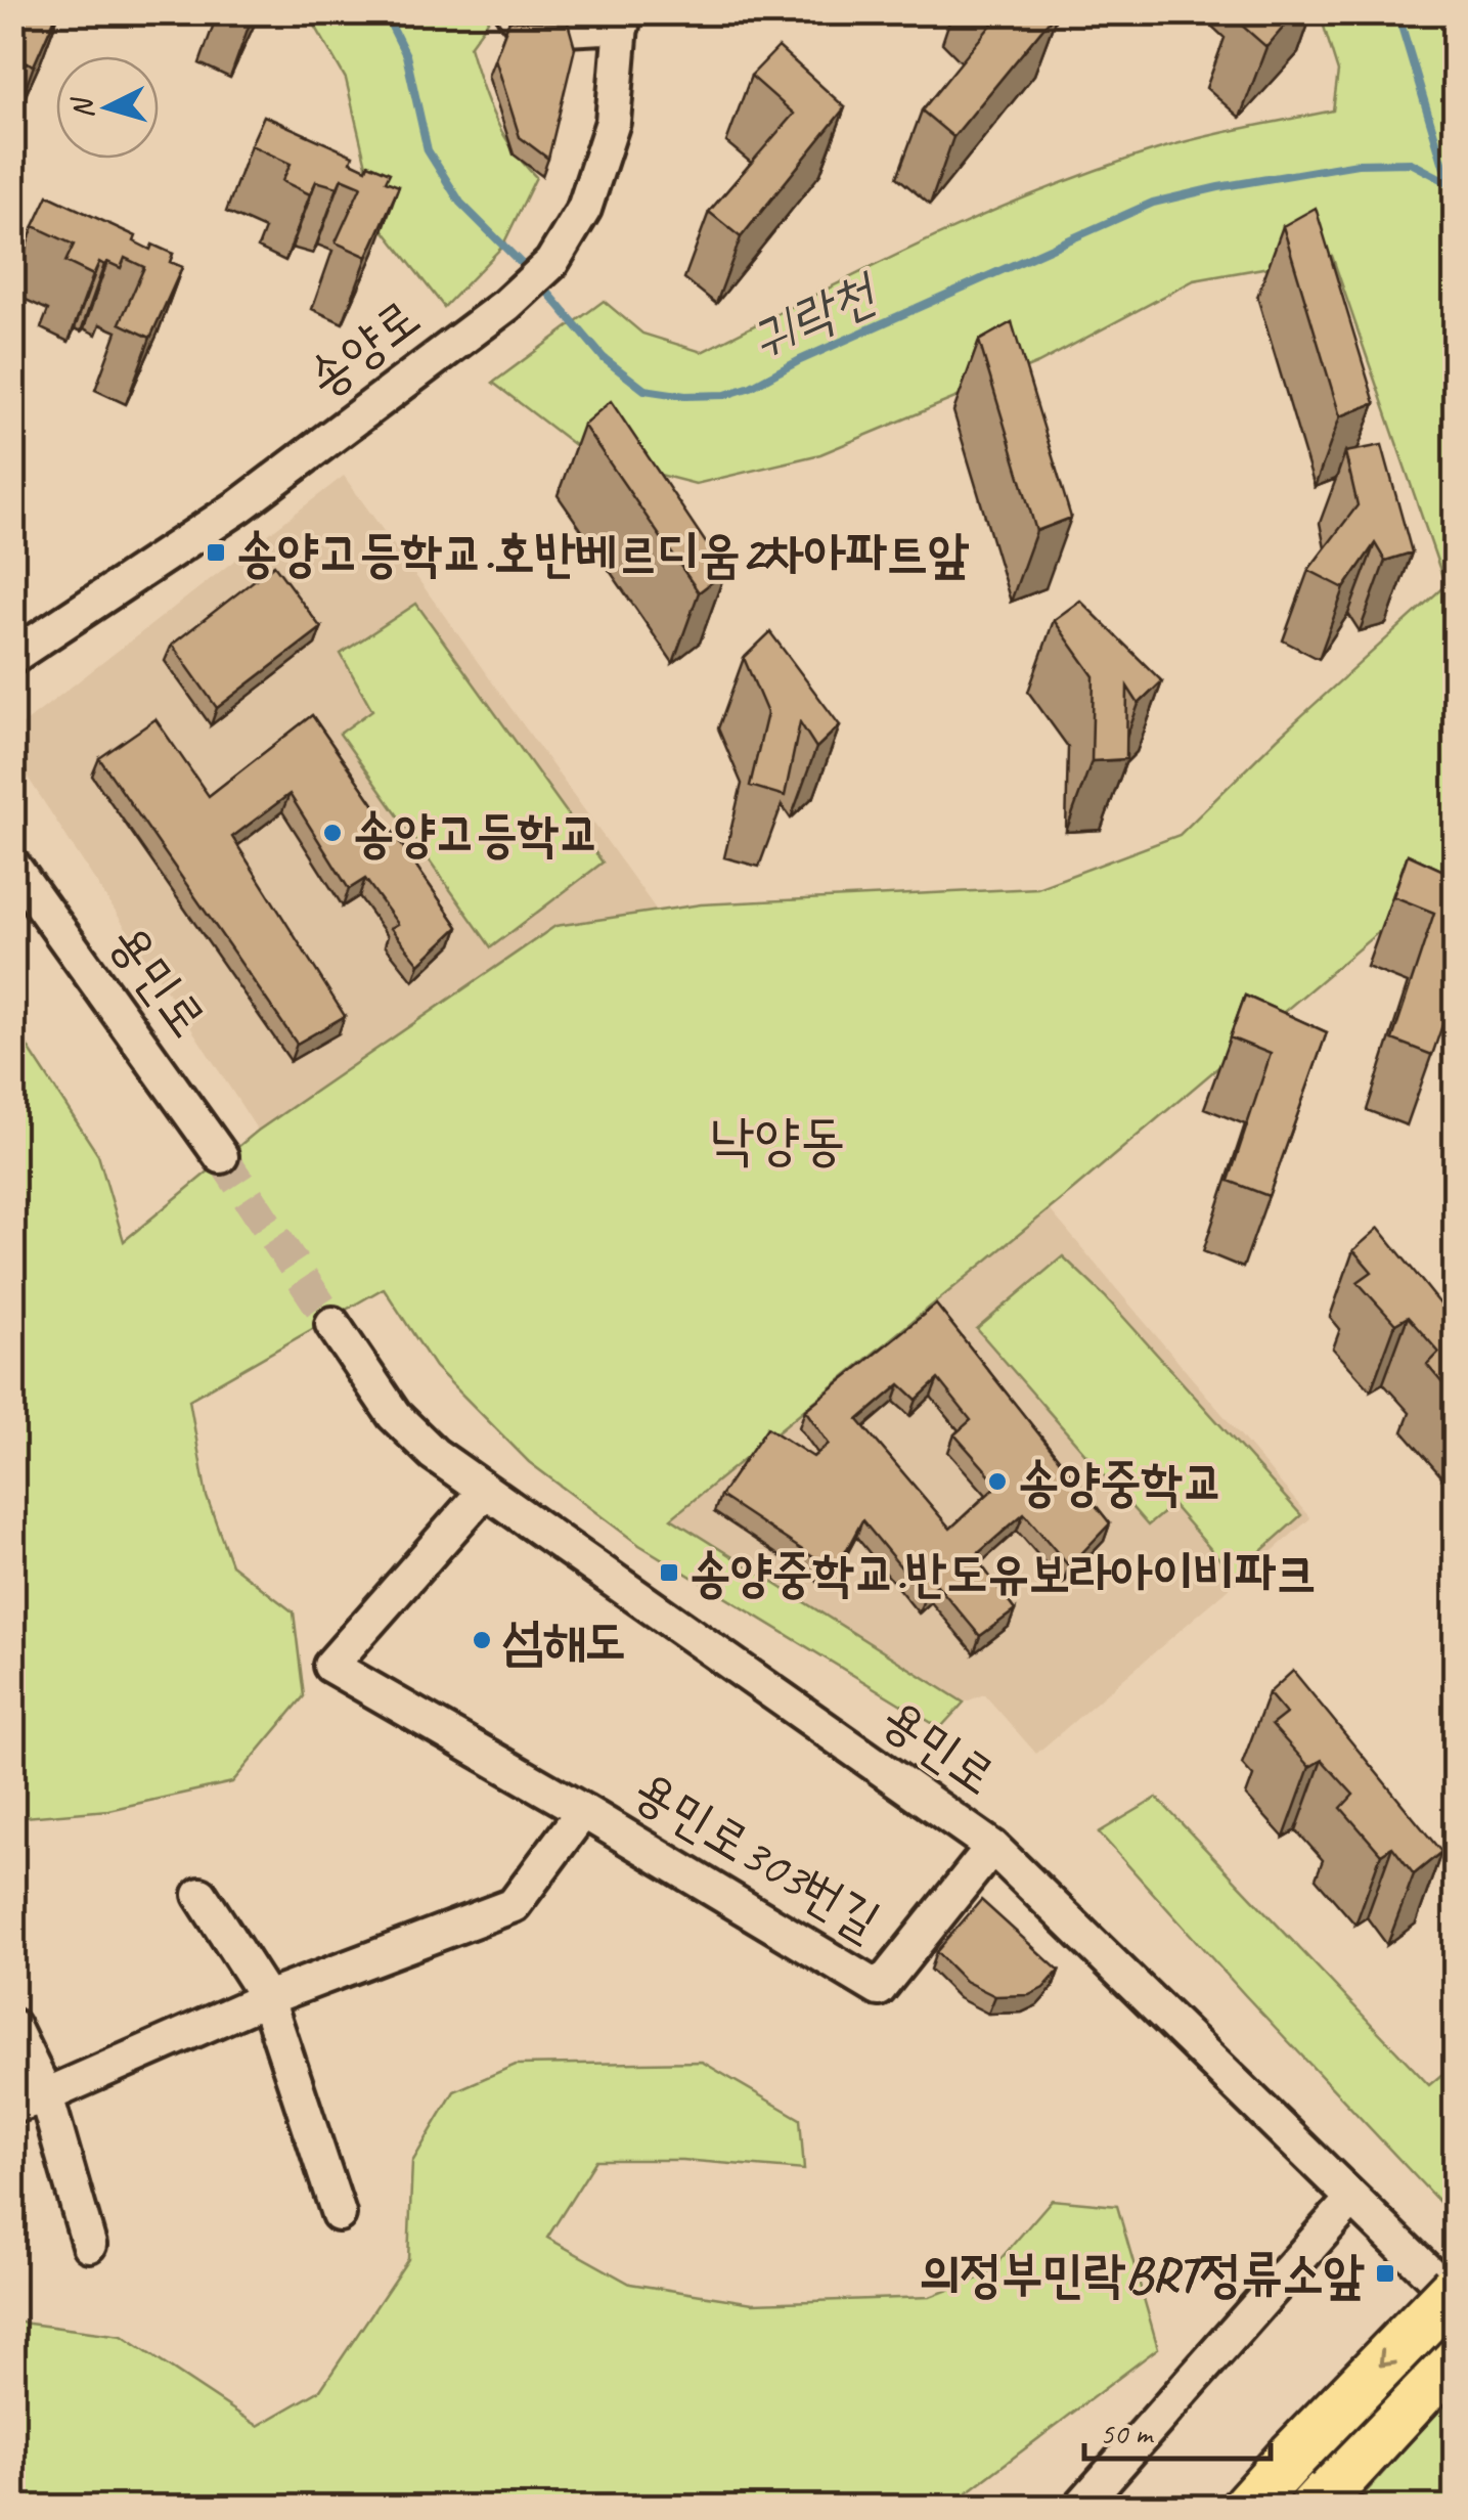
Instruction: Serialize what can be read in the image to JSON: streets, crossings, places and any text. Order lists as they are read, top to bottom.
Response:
{
  "streets": {
    "street": ["송양로", "용민로", "용민로303번길"]
  },
  "crossings": [
    ["용민로", "용민로303번길"]
  ],
  "districts": ["낙양동"],
  "water": ["귀락천"],
  "places": {
    "transit": ["송양고등학교.호반베르디움2차아파트앞", "송양중학교.반도유보라아이비파크", "의정부민락BRT정류소앞"],
    "other": ["송양고등학교", "송양중학교", "섬해도"]
  },
  "scale_bar": "50 m",
  "north": "left"
}
